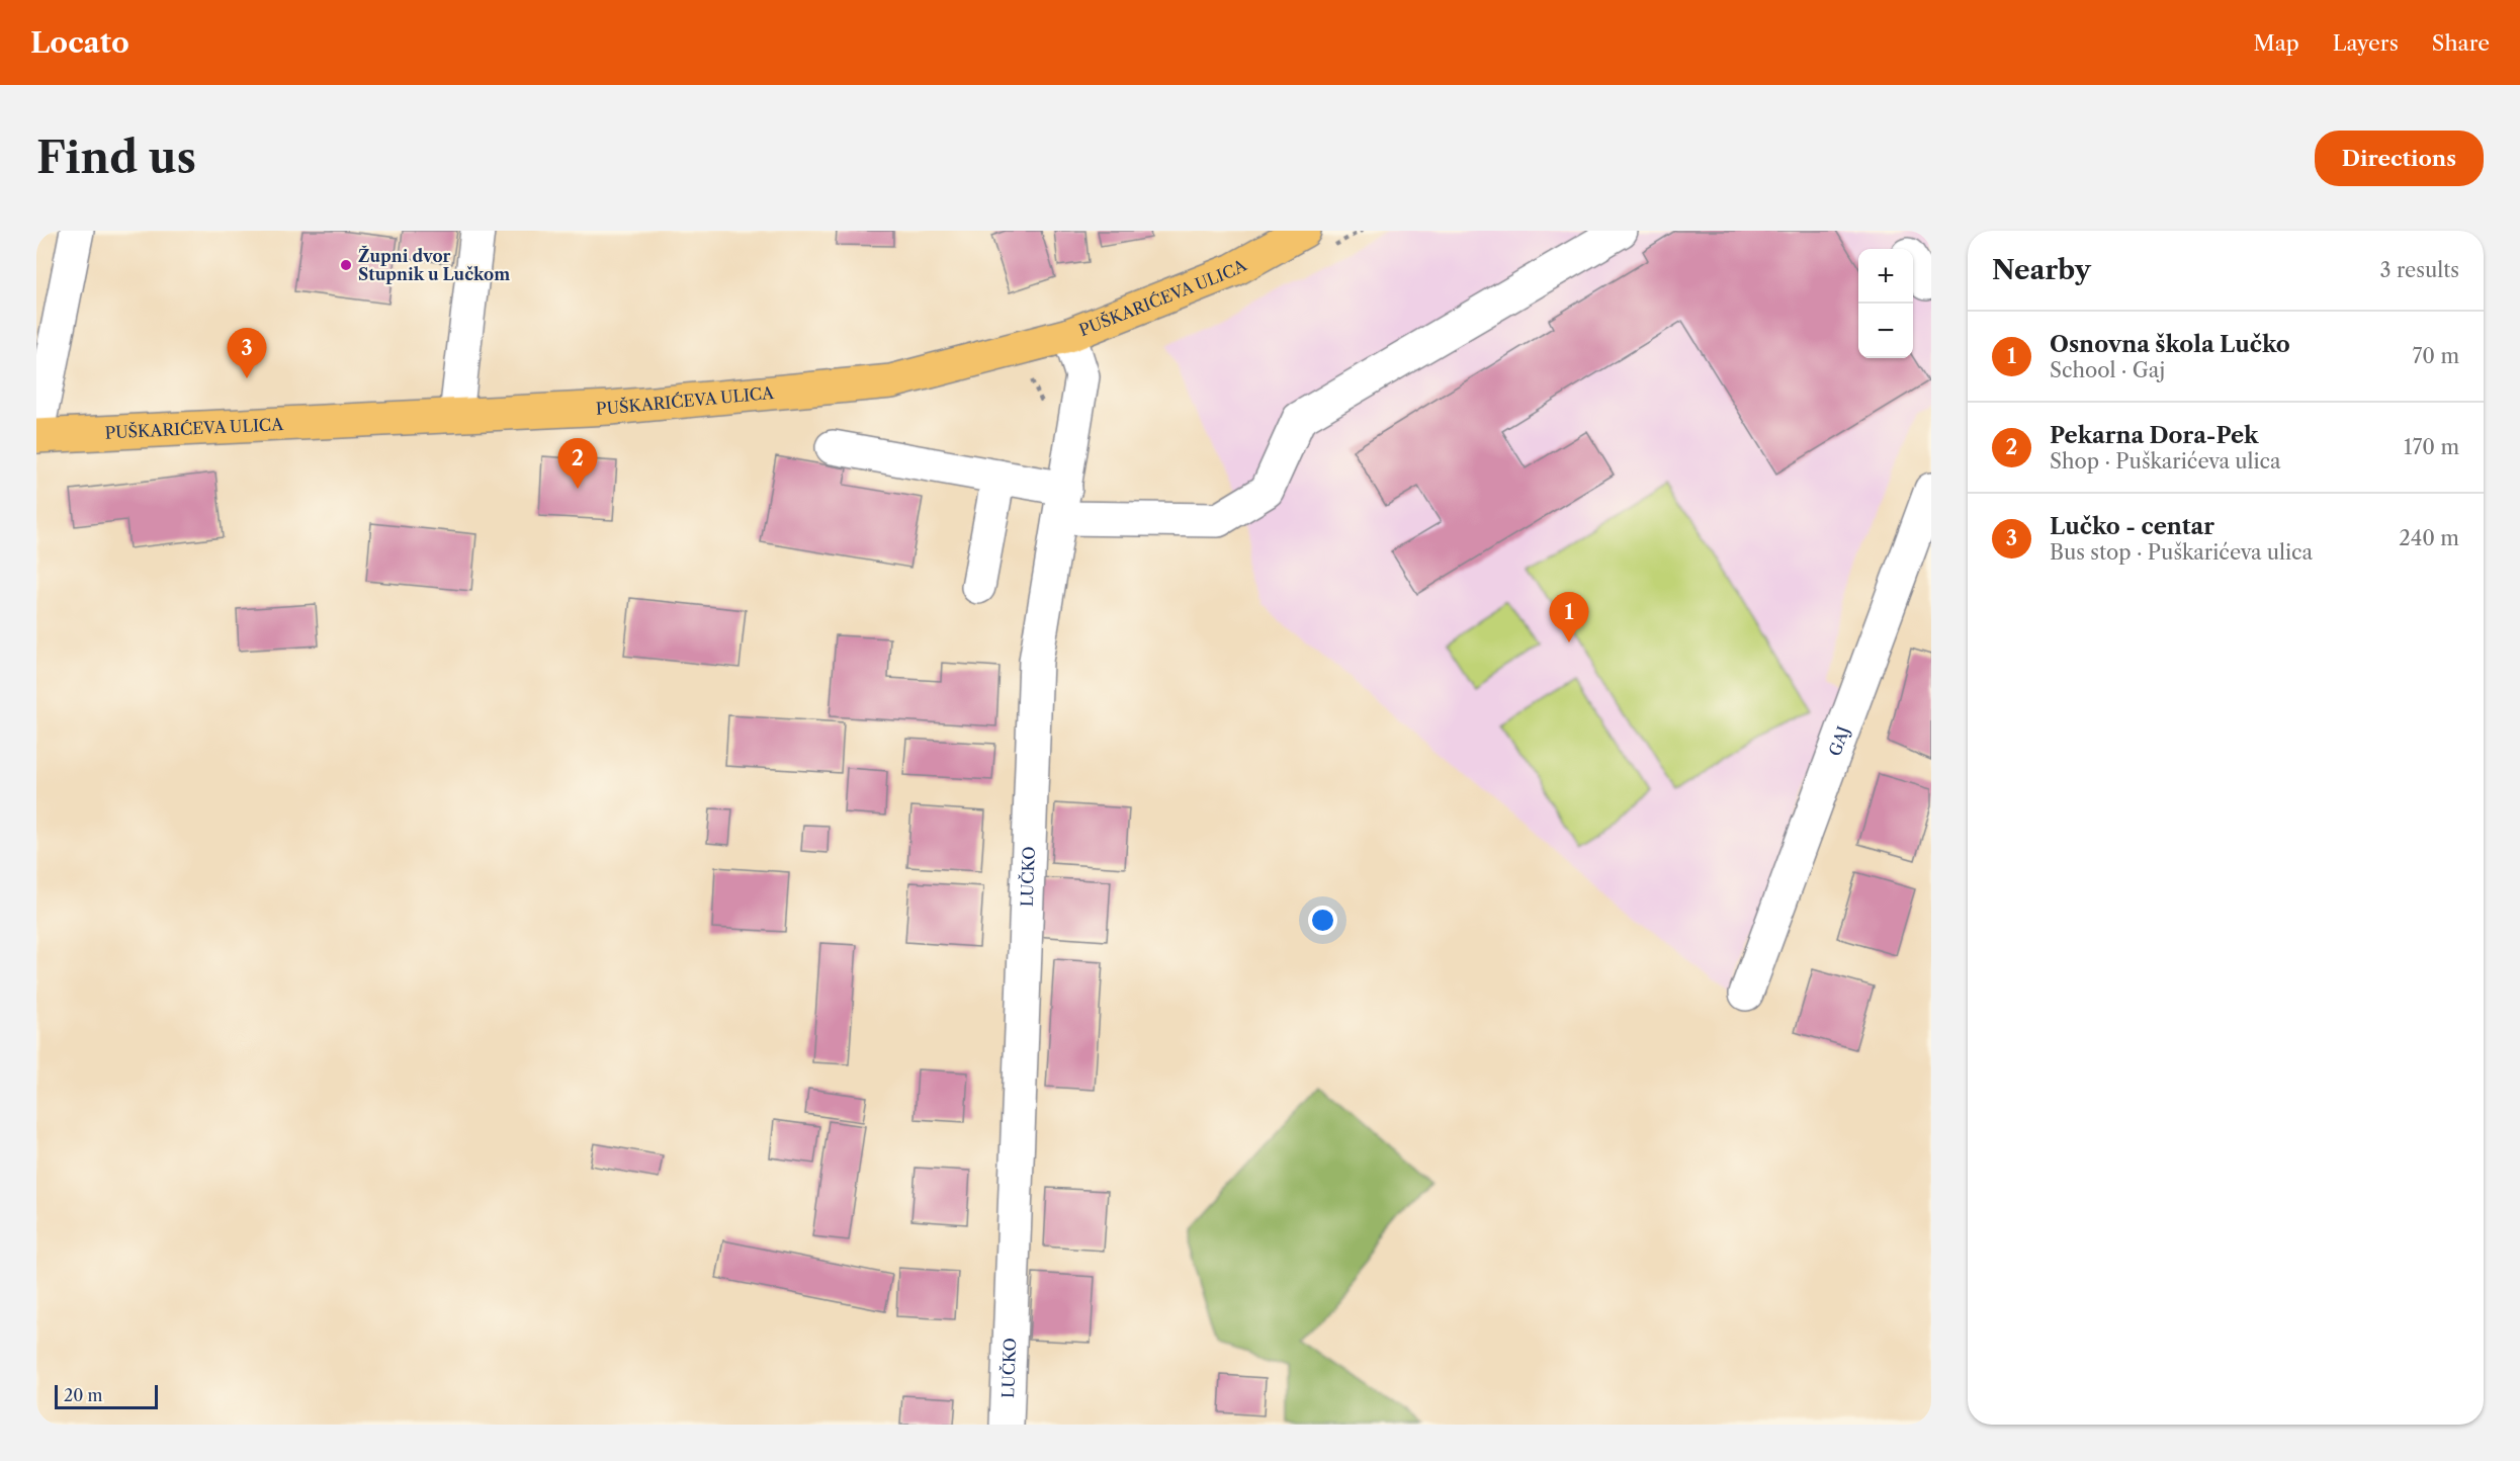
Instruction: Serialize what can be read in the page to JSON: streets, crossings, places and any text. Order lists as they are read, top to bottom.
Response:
{
  "streets": {
    "main road": ["PUŠKARIĆEVA ULICA"],
    "street": ["GAJ", "LUČKO"]
  },
  "crossings": [
    ["PUŠKARIĆEVA ULICA", "LUČKO"]
  ],
  "places": ["Župni dvor Stupnik u Lučkom"],
  "scale_bar": "20 m",
  "page": {
    "header": "Locato",
    "nav": ["Map", "Layers", "Share"],
    "buttons": "Directions",
    "title": "Find us",
    "heading": ["Nearby", "3 results"],
    "map_buttons": ["+", "−"],
    "list": [
      {
        "mark": "1",
        "name": "Osnovna škola Lučko",
        "note": "School · Gaj",
        "value": "70 m"
      },
      {
        "mark": "2",
        "name": "Pekarna Dora-Pek",
        "note": "Shop · Puškarićeva ulica",
        "value": "170 m"
      },
      {
        "mark": "3",
        "name": "Lučko - centar",
        "note": "Bus stop · Puškarićeva ulica",
        "value": "240 m"
      }
    ],
    "pins": ["3", "2", "1"],
    "scale": "20 m"
  }
}
